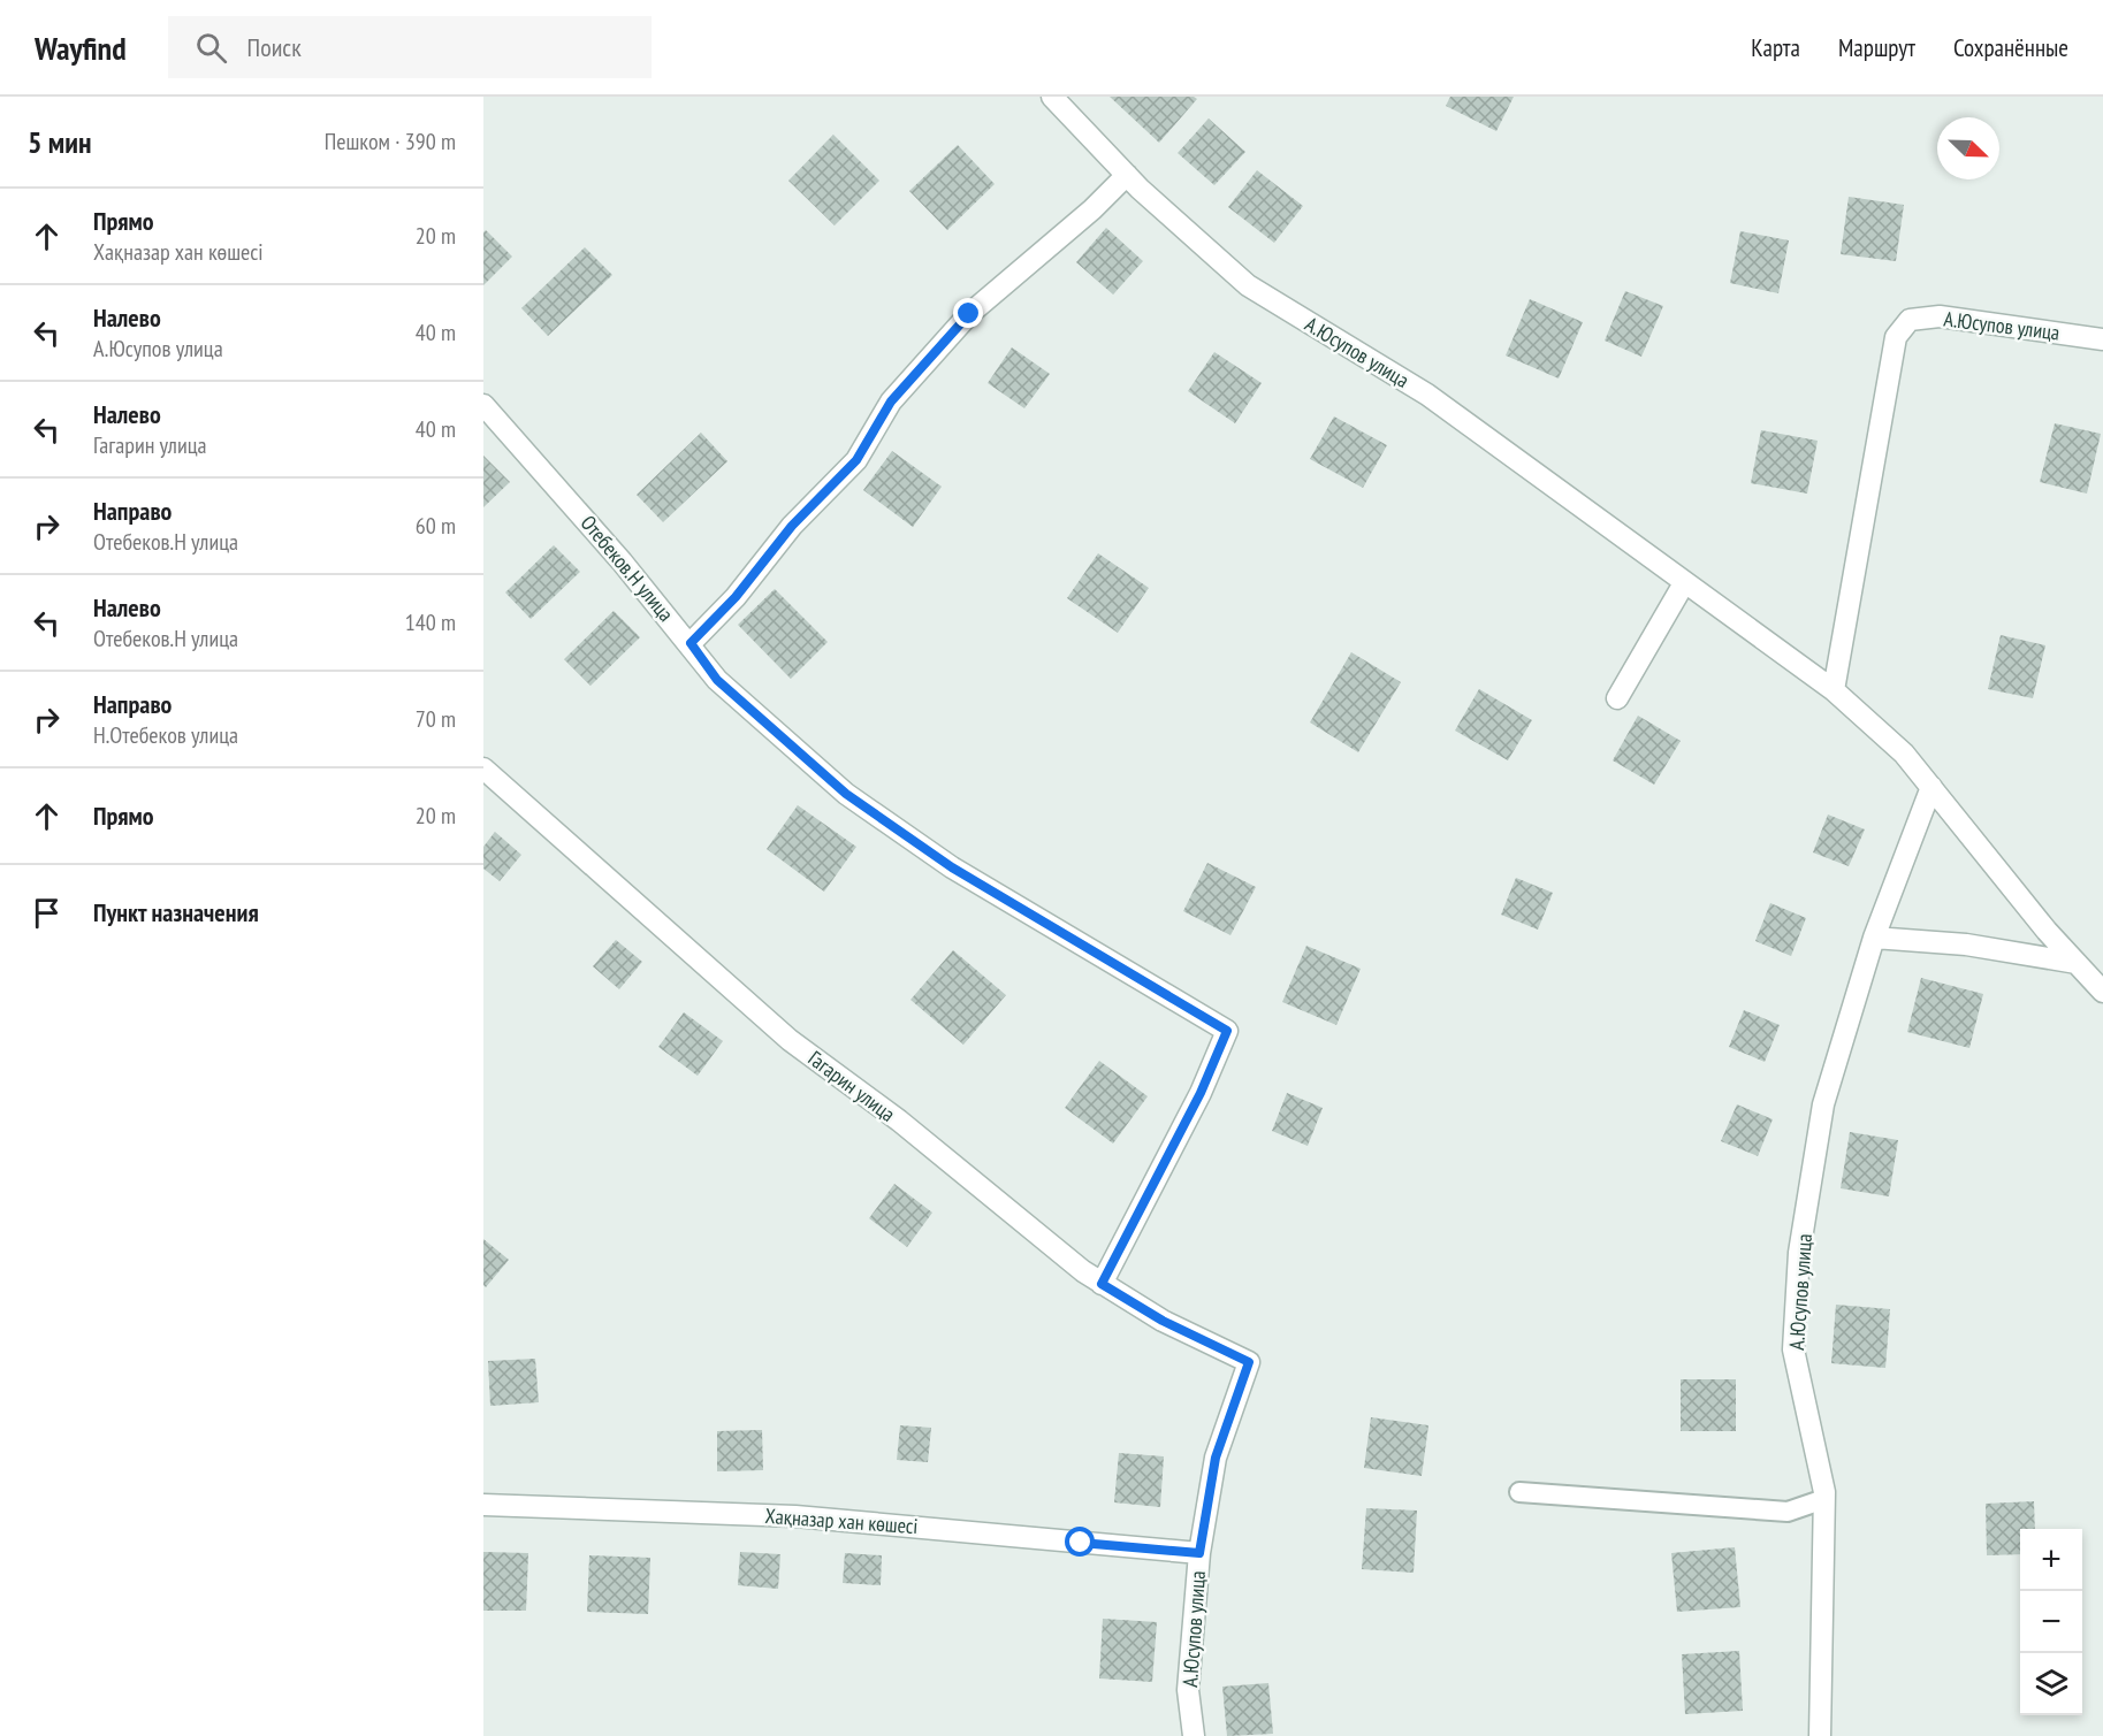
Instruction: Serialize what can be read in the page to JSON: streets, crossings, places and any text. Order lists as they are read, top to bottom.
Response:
{
  "streets": {
    "street": [
      "А.Юсупов улица",
      "Отебеков.Н улица",
      "Гагарин улица",
      "Хақназар хан көшесі"
    ]
  },
  "crossings": [
    ["А.Юсупов улица", "Гагарин улица"],
    ["А.Юсупов улица", "Хақназар хан көшесі"],
    ["Отебеков.Н улица", "Гагарин улица"]
  ],
  "north": "bottom right",
  "page": {
    "header": "Wayfind",
    "search": "Поиск",
    "nav": ["Карта", "Маршрут", "Сохранённые"],
    "heading": ["5 мин", "Пешком · 390 m"],
    "list": [
      ["Прямо", "Хақназар хан көшесі", "20 m"],
      ["Налево", "А.Юсупов улица", "40 m"],
      ["Налево", "Гагарин улица", "40 m"],
      ["Направо", "Отебеков.Н улица", "60 m"],
      ["Налево", "Отебеков.Н улица", "140 m"],
      ["Направо", "Н.Отебеков улица", "70 m"],
      ["Прямо", "20 m"],
      "Пункт назначения"
    ],
    "map_buttons": ["+", "−"]
  }
}
